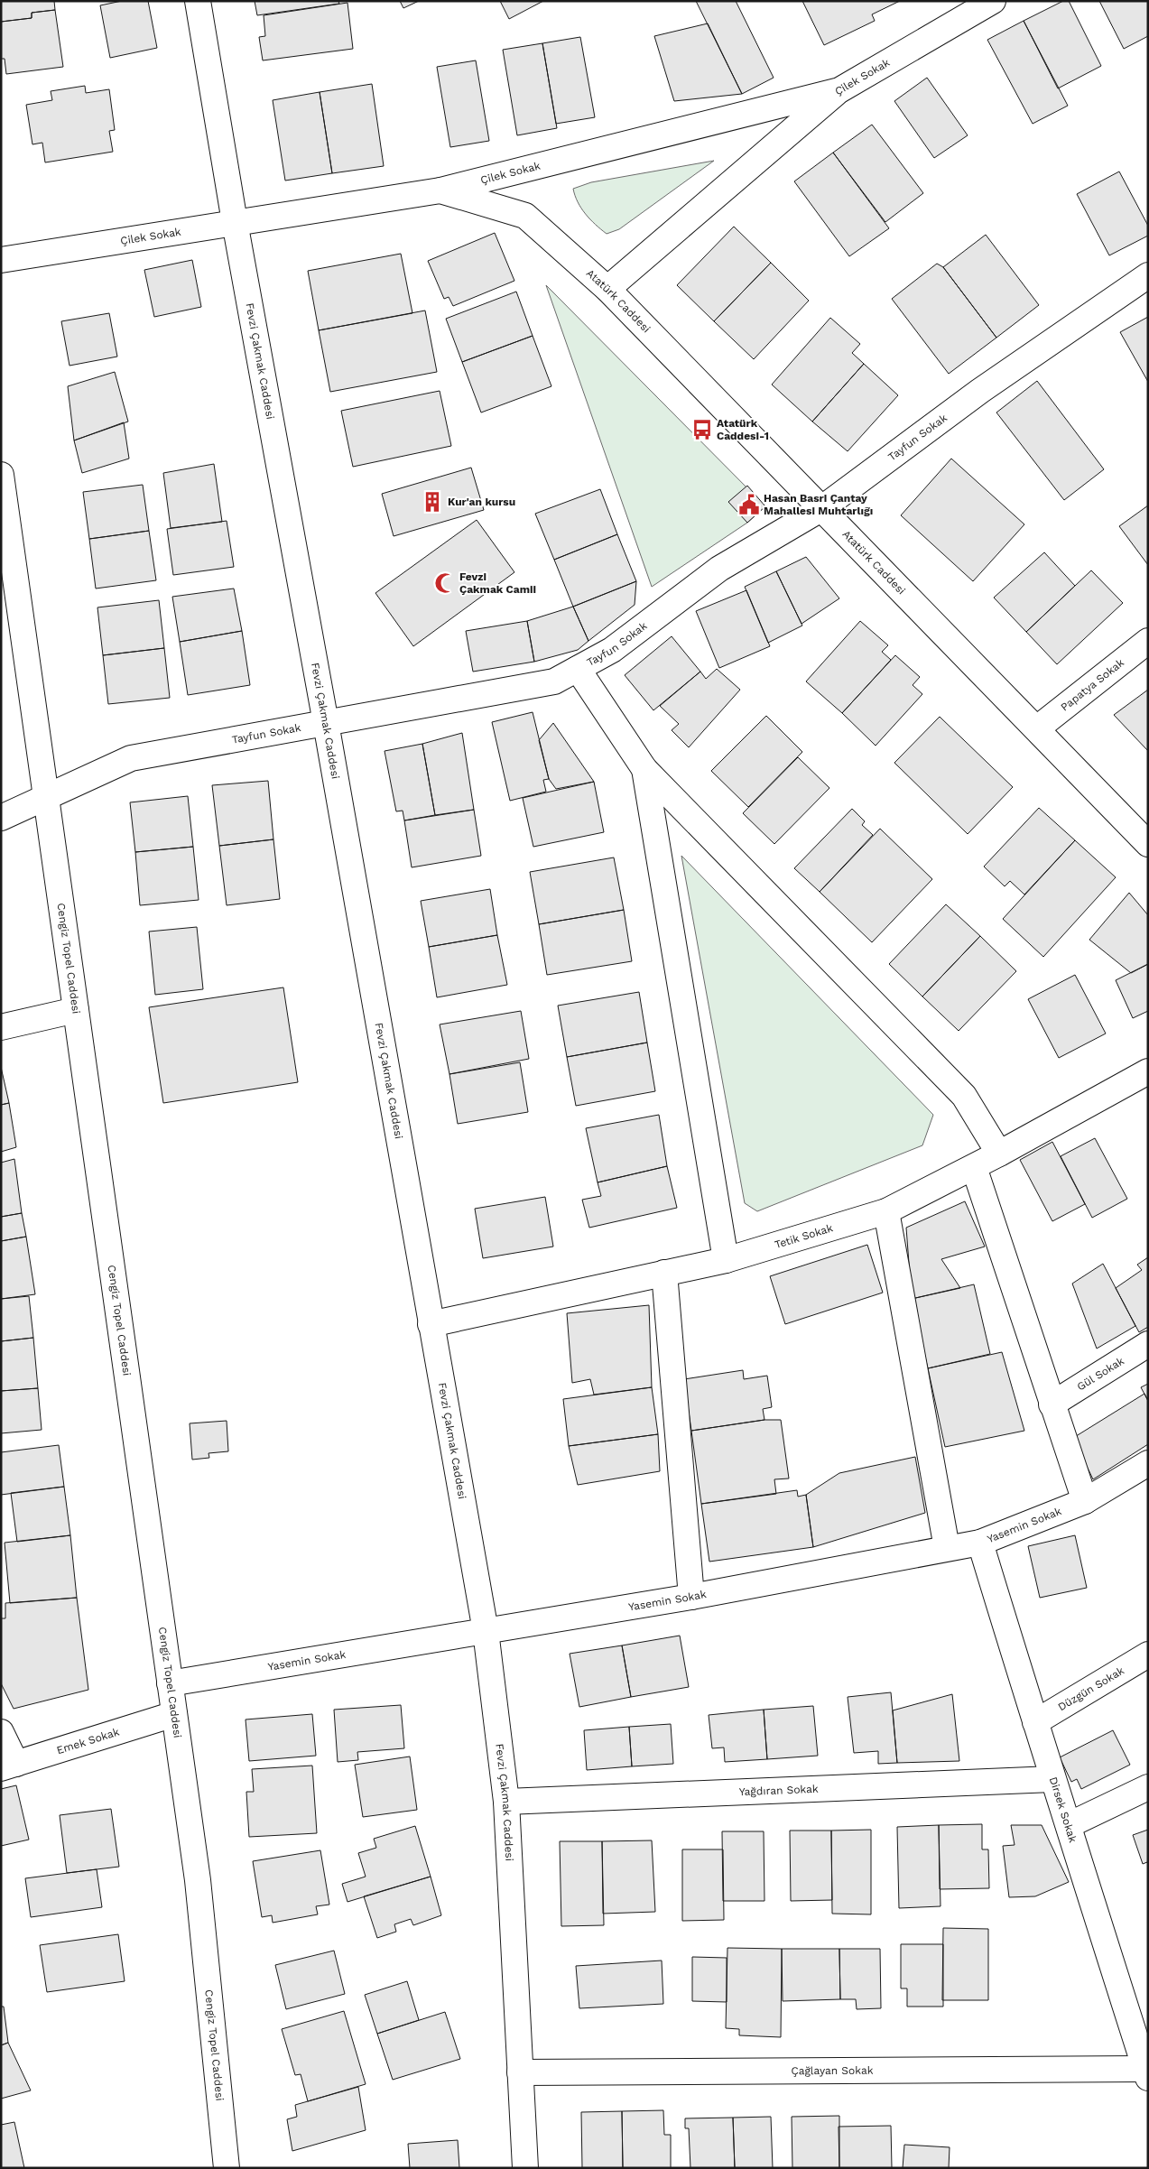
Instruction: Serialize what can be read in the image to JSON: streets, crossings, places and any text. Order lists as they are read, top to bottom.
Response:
{
  "streets": {
    "street": [
      "Çilek Sokak",
      "Atatürk Caddesi",
      "Fevzi Çakmak Caddesi",
      "Tayfun Sokak",
      "Papatya Sokak",
      "Cengiz Topel Caddesi",
      "Tetik Sokak",
      "Gül Sokak",
      "Yasemin Sokak",
      "Düzgün Sokak",
      "Emek Sokak",
      "Yağdıran Sokak",
      "Dirsek Sokak",
      "Çağlayan Sokak"
    ]
  },
  "crossings": [
    ["Çilek Sokak", "Atatürk Caddesi"],
    ["Çilek Sokak", "Fevzi Çakmak Caddesi"],
    ["Atatürk Caddesi", "Tayfun Sokak"],
    ["Atatürk Caddesi", "Papatya Sokak"],
    ["Fevzi Çakmak Caddesi", "Tayfun Sokak"],
    ["Fevzi Çakmak Caddesi", "Tetik Sokak"],
    ["Fevzi Çakmak Caddesi", "Yasemin Sokak"],
    ["Fevzi Çakmak Caddesi", "Yağdıran Sokak"],
    ["Fevzi Çakmak Caddesi", "Çağlayan Sokak"],
    ["Tayfun Sokak", "Cengiz Topel Caddesi"],
    ["Cengiz Topel Caddesi", "Yasemin Sokak"],
    ["Cengiz Topel Caddesi", "Emek Sokak"],
    ["Yasemin Sokak", "Dirsek Sokak"],
    ["Düzgün Sokak", "Dirsek Sokak"],
    ["Yağdıran Sokak", "Dirsek Sokak"],
    ["Dirsek Sokak", "Çağlayan Sokak"]
  ],
  "places": {
    "bus stop": ["Atatürk Caddesi-1"],
    "building": ["Kur'an kursu"],
    "public building": ["Hasan Basri Çantay Mahallesi Muhtarlığı"],
    "mosque": ["Fevzi Çakmak Camii"]
  }
}
